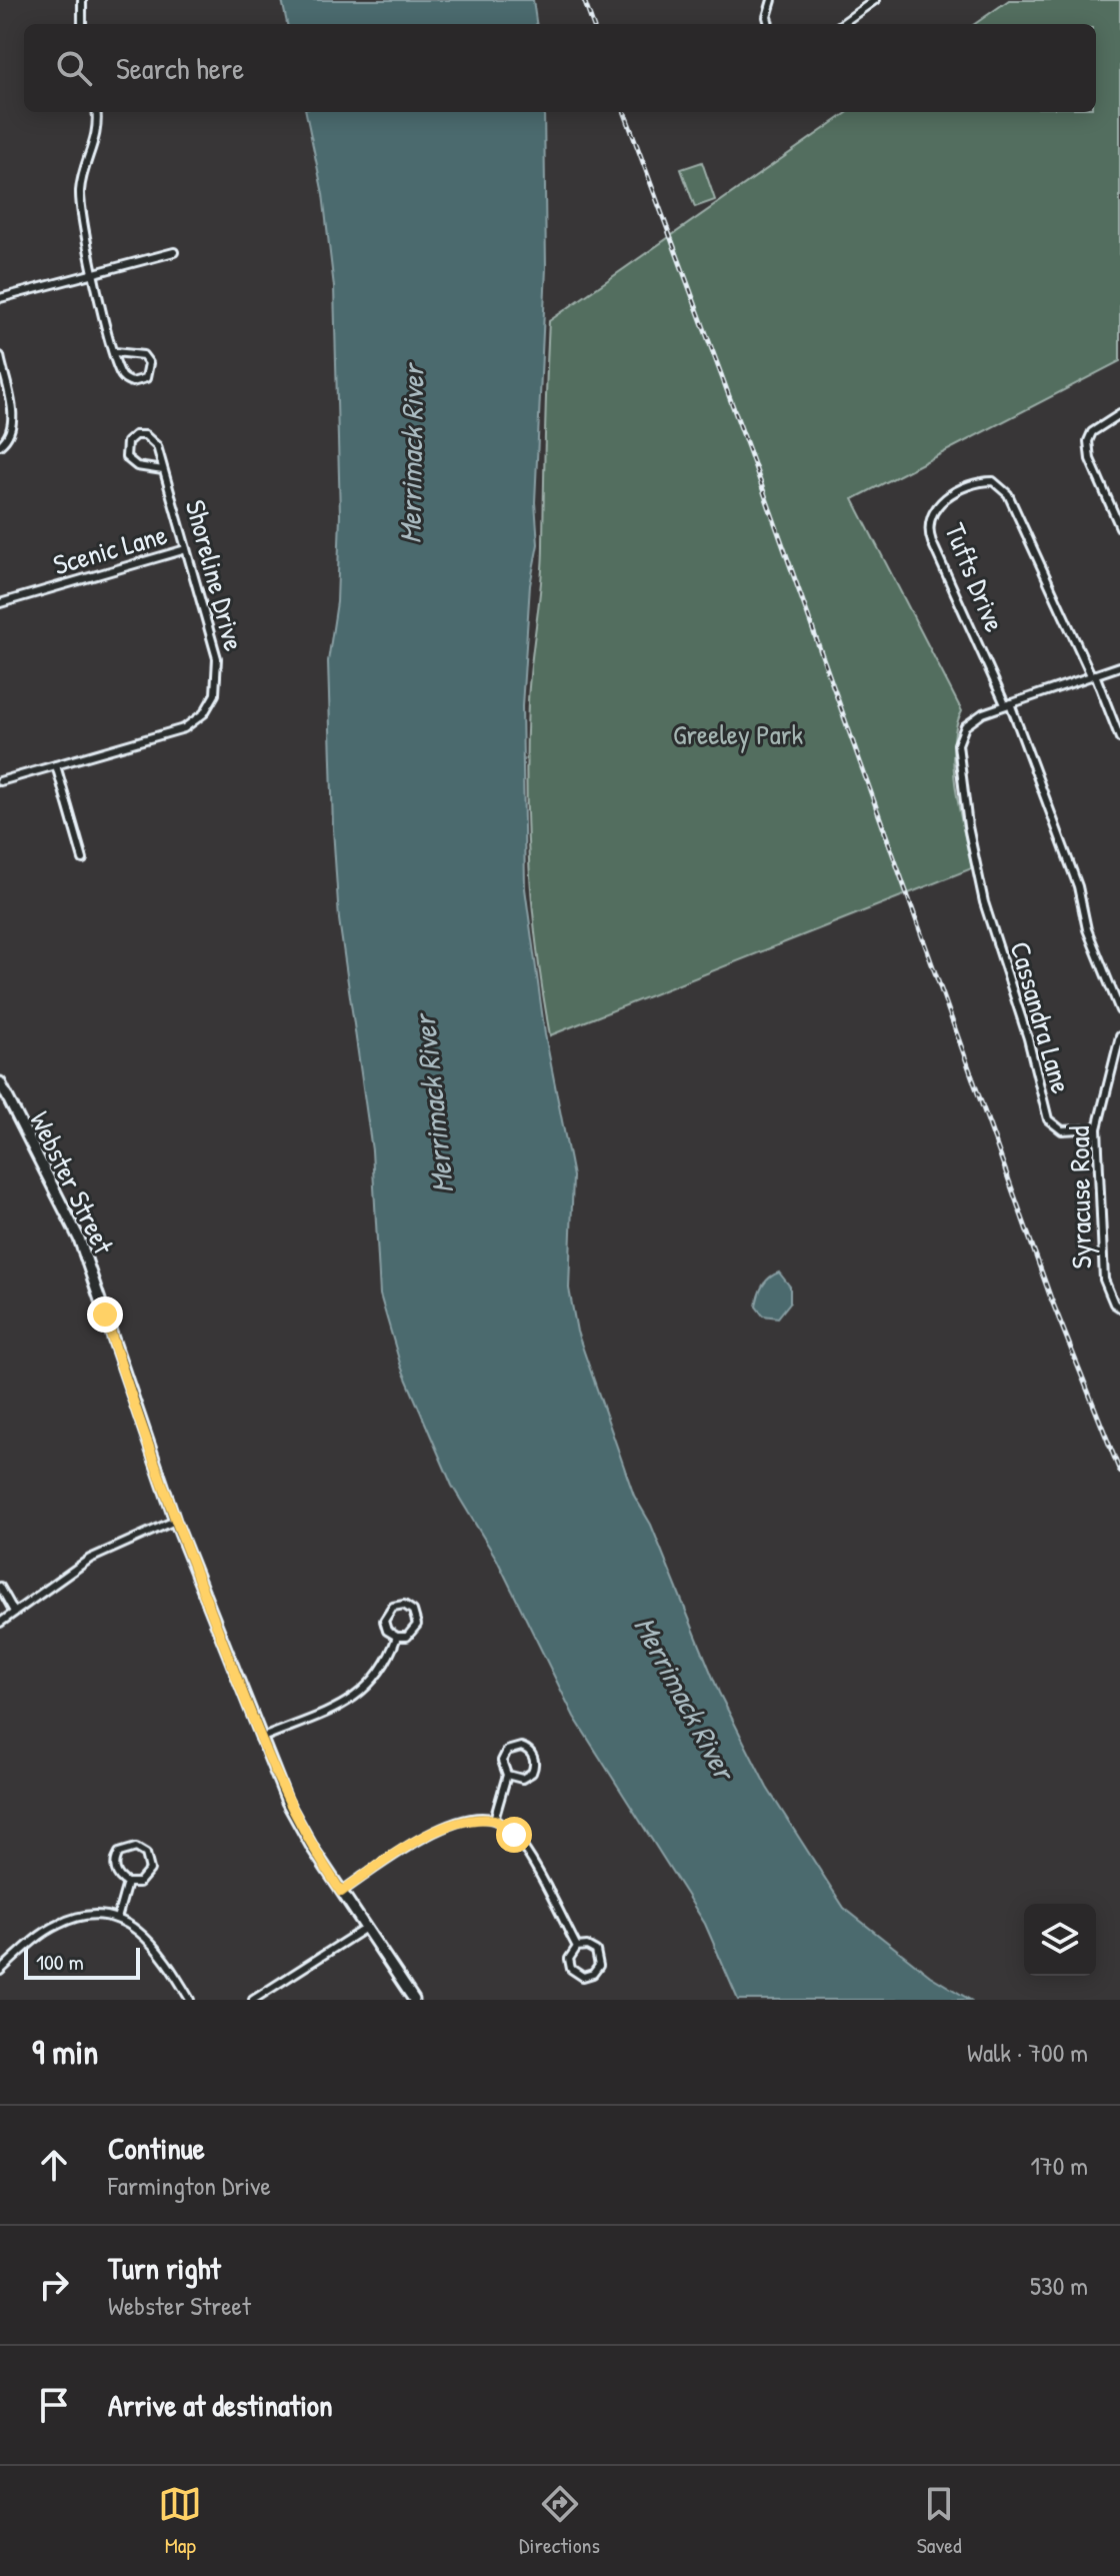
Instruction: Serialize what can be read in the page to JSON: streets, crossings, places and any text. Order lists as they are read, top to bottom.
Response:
{
  "streets": {
    "main road": ["Webster Street"],
    "street": [
      "Scenic Lane",
      "Shoreline Drive",
      "Tufts Drive",
      "Cassandra Lane",
      "Syracuse Road"
    ]
  },
  "crossings": [
    ["Scenic Lane", "Shoreline Drive"],
    ["Tufts Drive", "Cassandra Lane"],
    ["Cassandra Lane", "Syracuse Road"]
  ],
  "water": ["Merrimack River"],
  "parks": ["Greeley Park"],
  "scale_bar": "100 m",
  "page": {
    "search": "Search here",
    "scale": "100 m",
    "heading": ["9 min", "Walk · 700 m"],
    "list": [
      ["Continue", "Farmington Drive", "170 m"],
      ["Turn right", "Webster Street", "530 m"],
      "Arrive at destination"
    ],
    "nav": ["Map", "Directions", "Saved"]
  }
}
